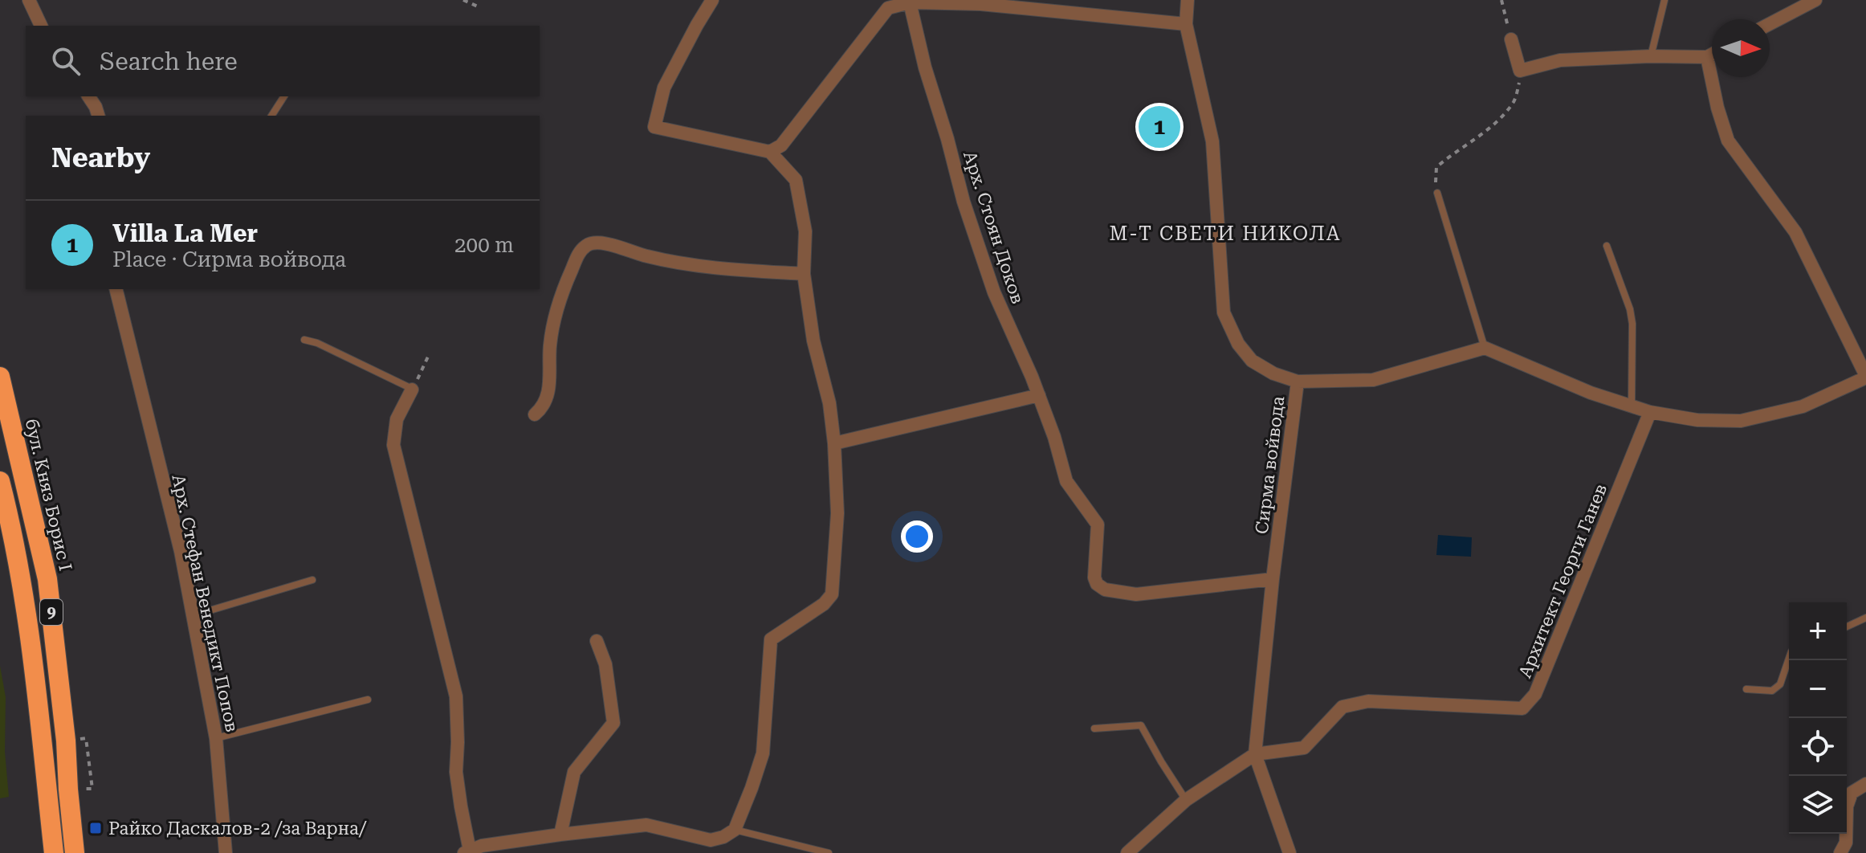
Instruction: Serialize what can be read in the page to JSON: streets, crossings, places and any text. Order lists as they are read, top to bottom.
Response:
{
  "streets": {
    "highway": ["бул. Княз Борис I", "9"],
    "street": [
      "Арх. Стоян Доков",
      "Сирма войвода",
      "Архитект Георги Ганев",
      "Арх. Стефан Венедикт Попов"
    ]
  },
  "crossings": [
    ["Арх. Стоян Доков", "Сирма войвода"],
    ["Сирма войвода", "Архитект Георги Ганев"]
  ],
  "districts": ["М-Т СВЕТИ НИКОЛА"],
  "places": {
    "transit": ["Райко Даскалов-2 /за Варна/"]
  },
  "north": "right",
  "page": {
    "search": "Search here",
    "pins": "1",
    "heading": "Nearby",
    "list": [
      {
        "mark": "1",
        "name": "Villa La Mer",
        "note": "Place · Сирма войвода",
        "value": "200 m"
      }
    ],
    "map_buttons": ["+", "−"]
  }
}
